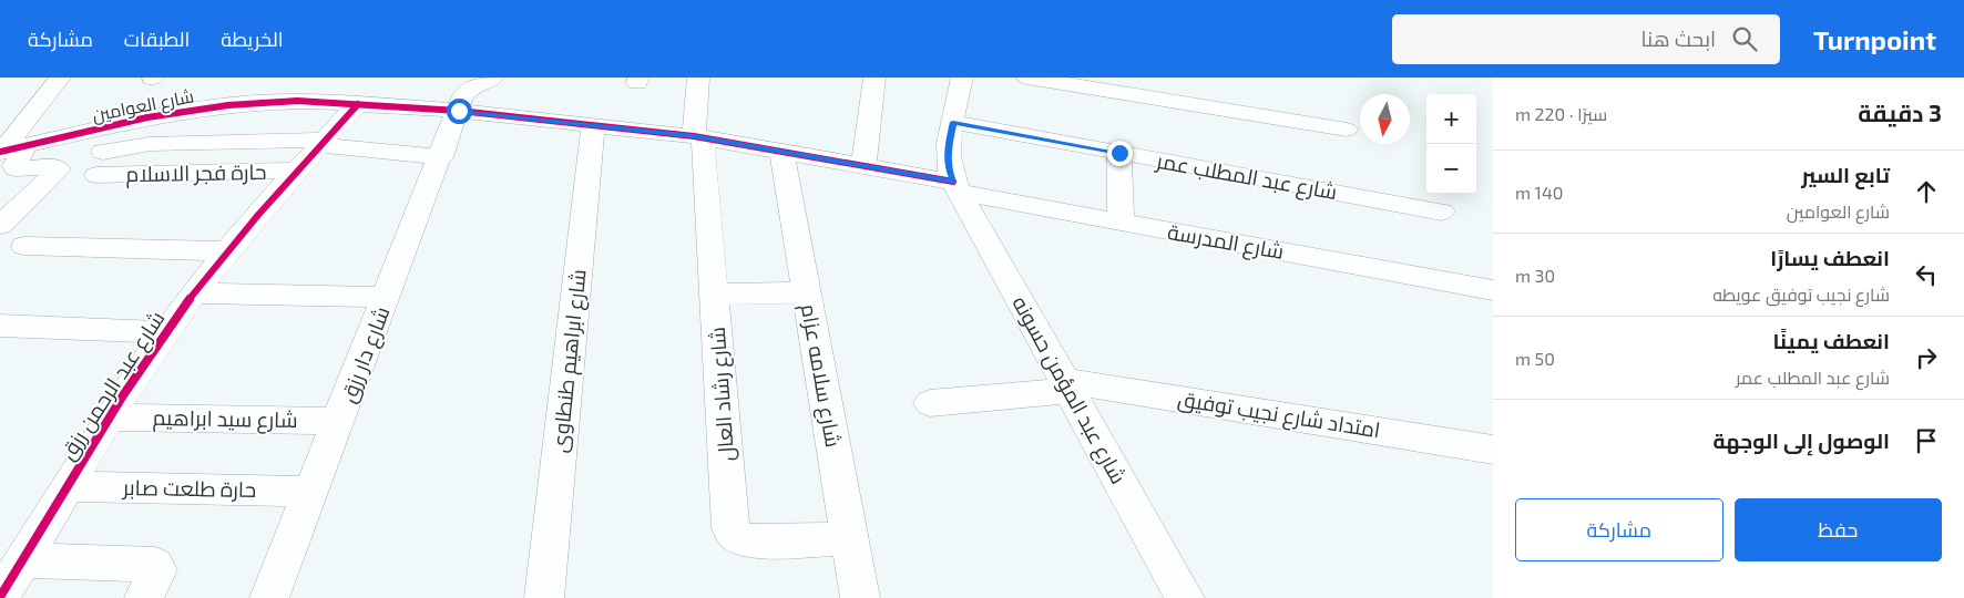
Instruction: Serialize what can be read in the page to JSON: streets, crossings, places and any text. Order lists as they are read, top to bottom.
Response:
{
  "streets": {
    "street": [
      "شارع العوامين",
      "حارة فجر الاسلام",
      "شارع عبد المطلب عمر",
      "شارع المدرسة",
      "شارع دار رزق",
      "شارع ابراهيم طنطاوى",
      "شارع سلامه عزام",
      "شارع عبد الرحمن رزق",
      "شارع عبد المؤمن حسونه",
      "شارع رشاد العال",
      "امتداد شارع نجيب توفيق",
      "شارع سيد ابراهيم",
      "حارة طلعت صابر"
    ]
  },
  "crossings": [
    ["شارع العوامين", "شارع المدرسة"],
    ["شارع العوامين", "شارع دار رزق"],
    ["شارع العوامين", "شارع ابراهيم طنطاوى"],
    ["شارع العوامين", "شارع سلامه عزام"],
    ["شارع العوامين", "شارع عبد الرحمن رزق"],
    ["شارع العوامين", "شارع عبد المؤمن حسونه"],
    ["شارع العوامين", "شارع رشاد العال"],
    ["حارة فجر الاسلام", "شارع عبد الرحمن رزق"],
    ["شارع عبد المطلب عمر", "شارع عبد المؤمن حسونه"],
    ["شارع المدرسة", "شارع عبد المؤمن حسونه"],
    ["شارع دار رزق", "شارع سيد ابراهيم"],
    ["شارع دار رزق", "حارة طلعت صابر"],
    ["شارع سلامه عزام", "شارع رشاد العال"],
    ["شارع عبد الرحمن رزق", "شارع سيد ابراهيم"],
    ["شارع عبد الرحمن رزق", "حارة طلعت صابر"],
    ["شارع عبد المؤمن حسونه", "امتداد شارع نجيب توفيق"]
  ],
  "north": "bottom",
  "page": {
    "header": "Turnpoint",
    "search": "ابحث هنا",
    "nav": ["الخريطة", "الطبقات", "مشاركة"],
    "heading": ["3 دقيقة", "سيرًا · 220 m"],
    "map_buttons": ["+", "−"],
    "list": [
      ["تابع السير", "شارع العوامين", "140 m"],
      ["انعطف يسارًا", "شارع نجيب توفيق عويطه", "30 m"],
      ["انعطف يمينًا", "شارع عبد المطلب عمر", "50 m"],
      "الوصول إلى الوجهة"
    ],
    "buttons": ["حفظ", "مشاركة"]
  }
}
